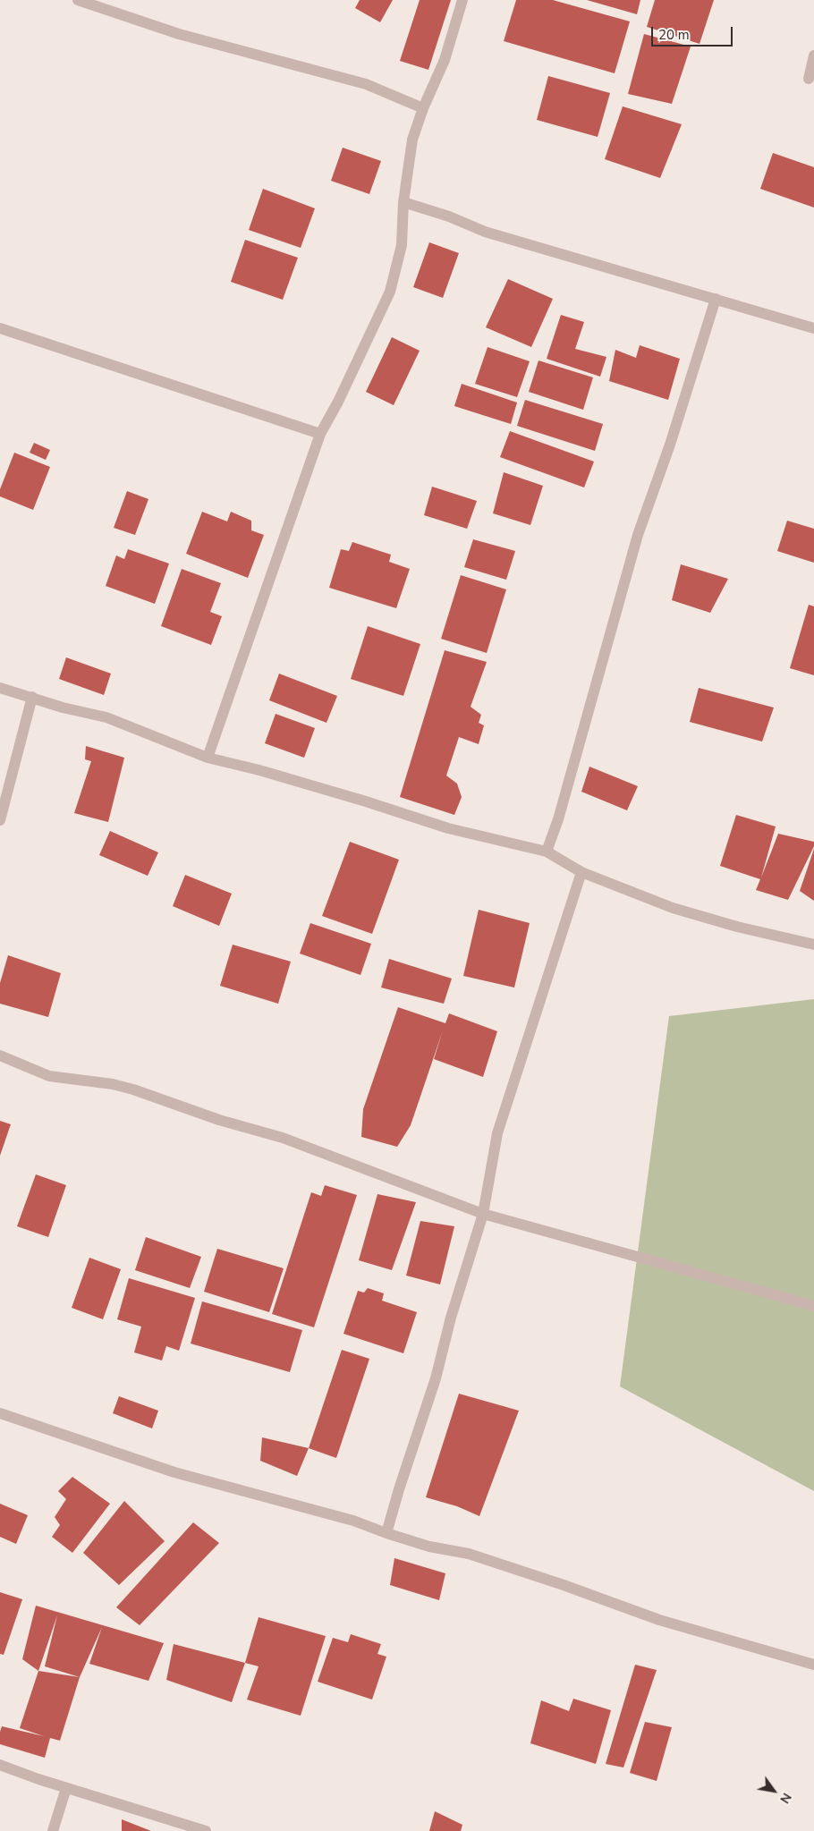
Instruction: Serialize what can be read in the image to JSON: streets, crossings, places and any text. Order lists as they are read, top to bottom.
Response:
{
  "scale_bar": "20 m",
  "north": "bottom right"
}
